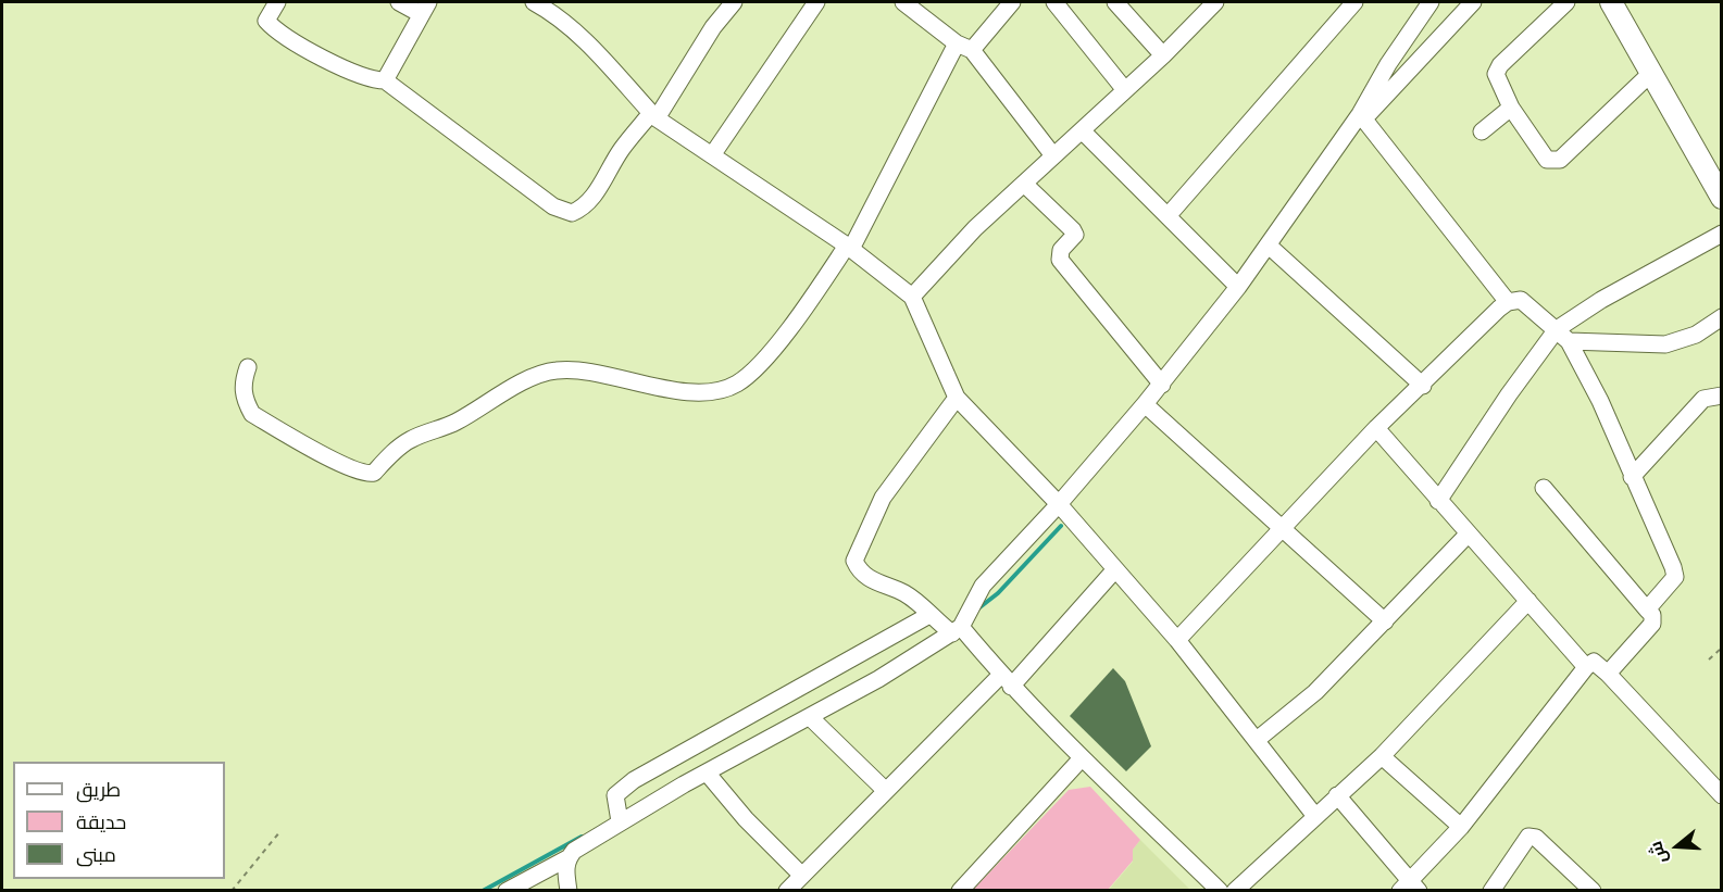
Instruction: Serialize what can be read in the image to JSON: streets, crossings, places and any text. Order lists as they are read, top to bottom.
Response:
{
  "legend": ["طريق", "حديقة", "مبنى"],
  "north": "left"
}
